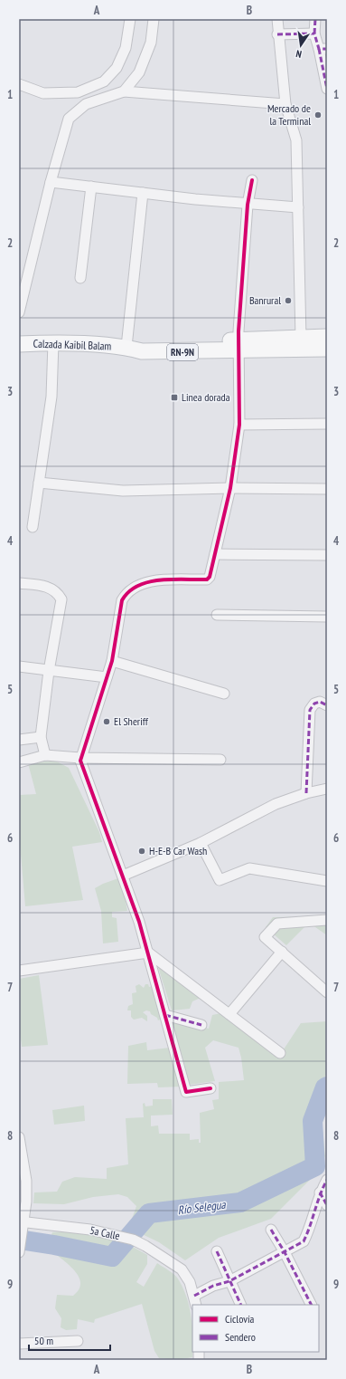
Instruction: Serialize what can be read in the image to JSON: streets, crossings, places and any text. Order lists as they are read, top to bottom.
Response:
{
  "streets": {
    "main road": ["Calzada Kaibil Balam", "RN-9N"],
    "street": ["5a Calle"]
  },
  "water": ["Río Selegua"],
  "places": {
    "other": [
      "Mercado de la Terminal",
      "Banrural",
      "El Sheriff",
      "H-E-B Car Wash"
    ],
    "transit": ["Linea dorada"]
  },
  "legend": ["Ciclovía", "Sendero"],
  "scale_bar": "50 m",
  "north": "bottom",
  "grid": {
    "columns": ["A", "B"],
    "rows": [
      "1",
      "2",
      "3",
      "4",
      "5",
      "6",
      "7",
      "8",
      "9"
    ]
  }
}
